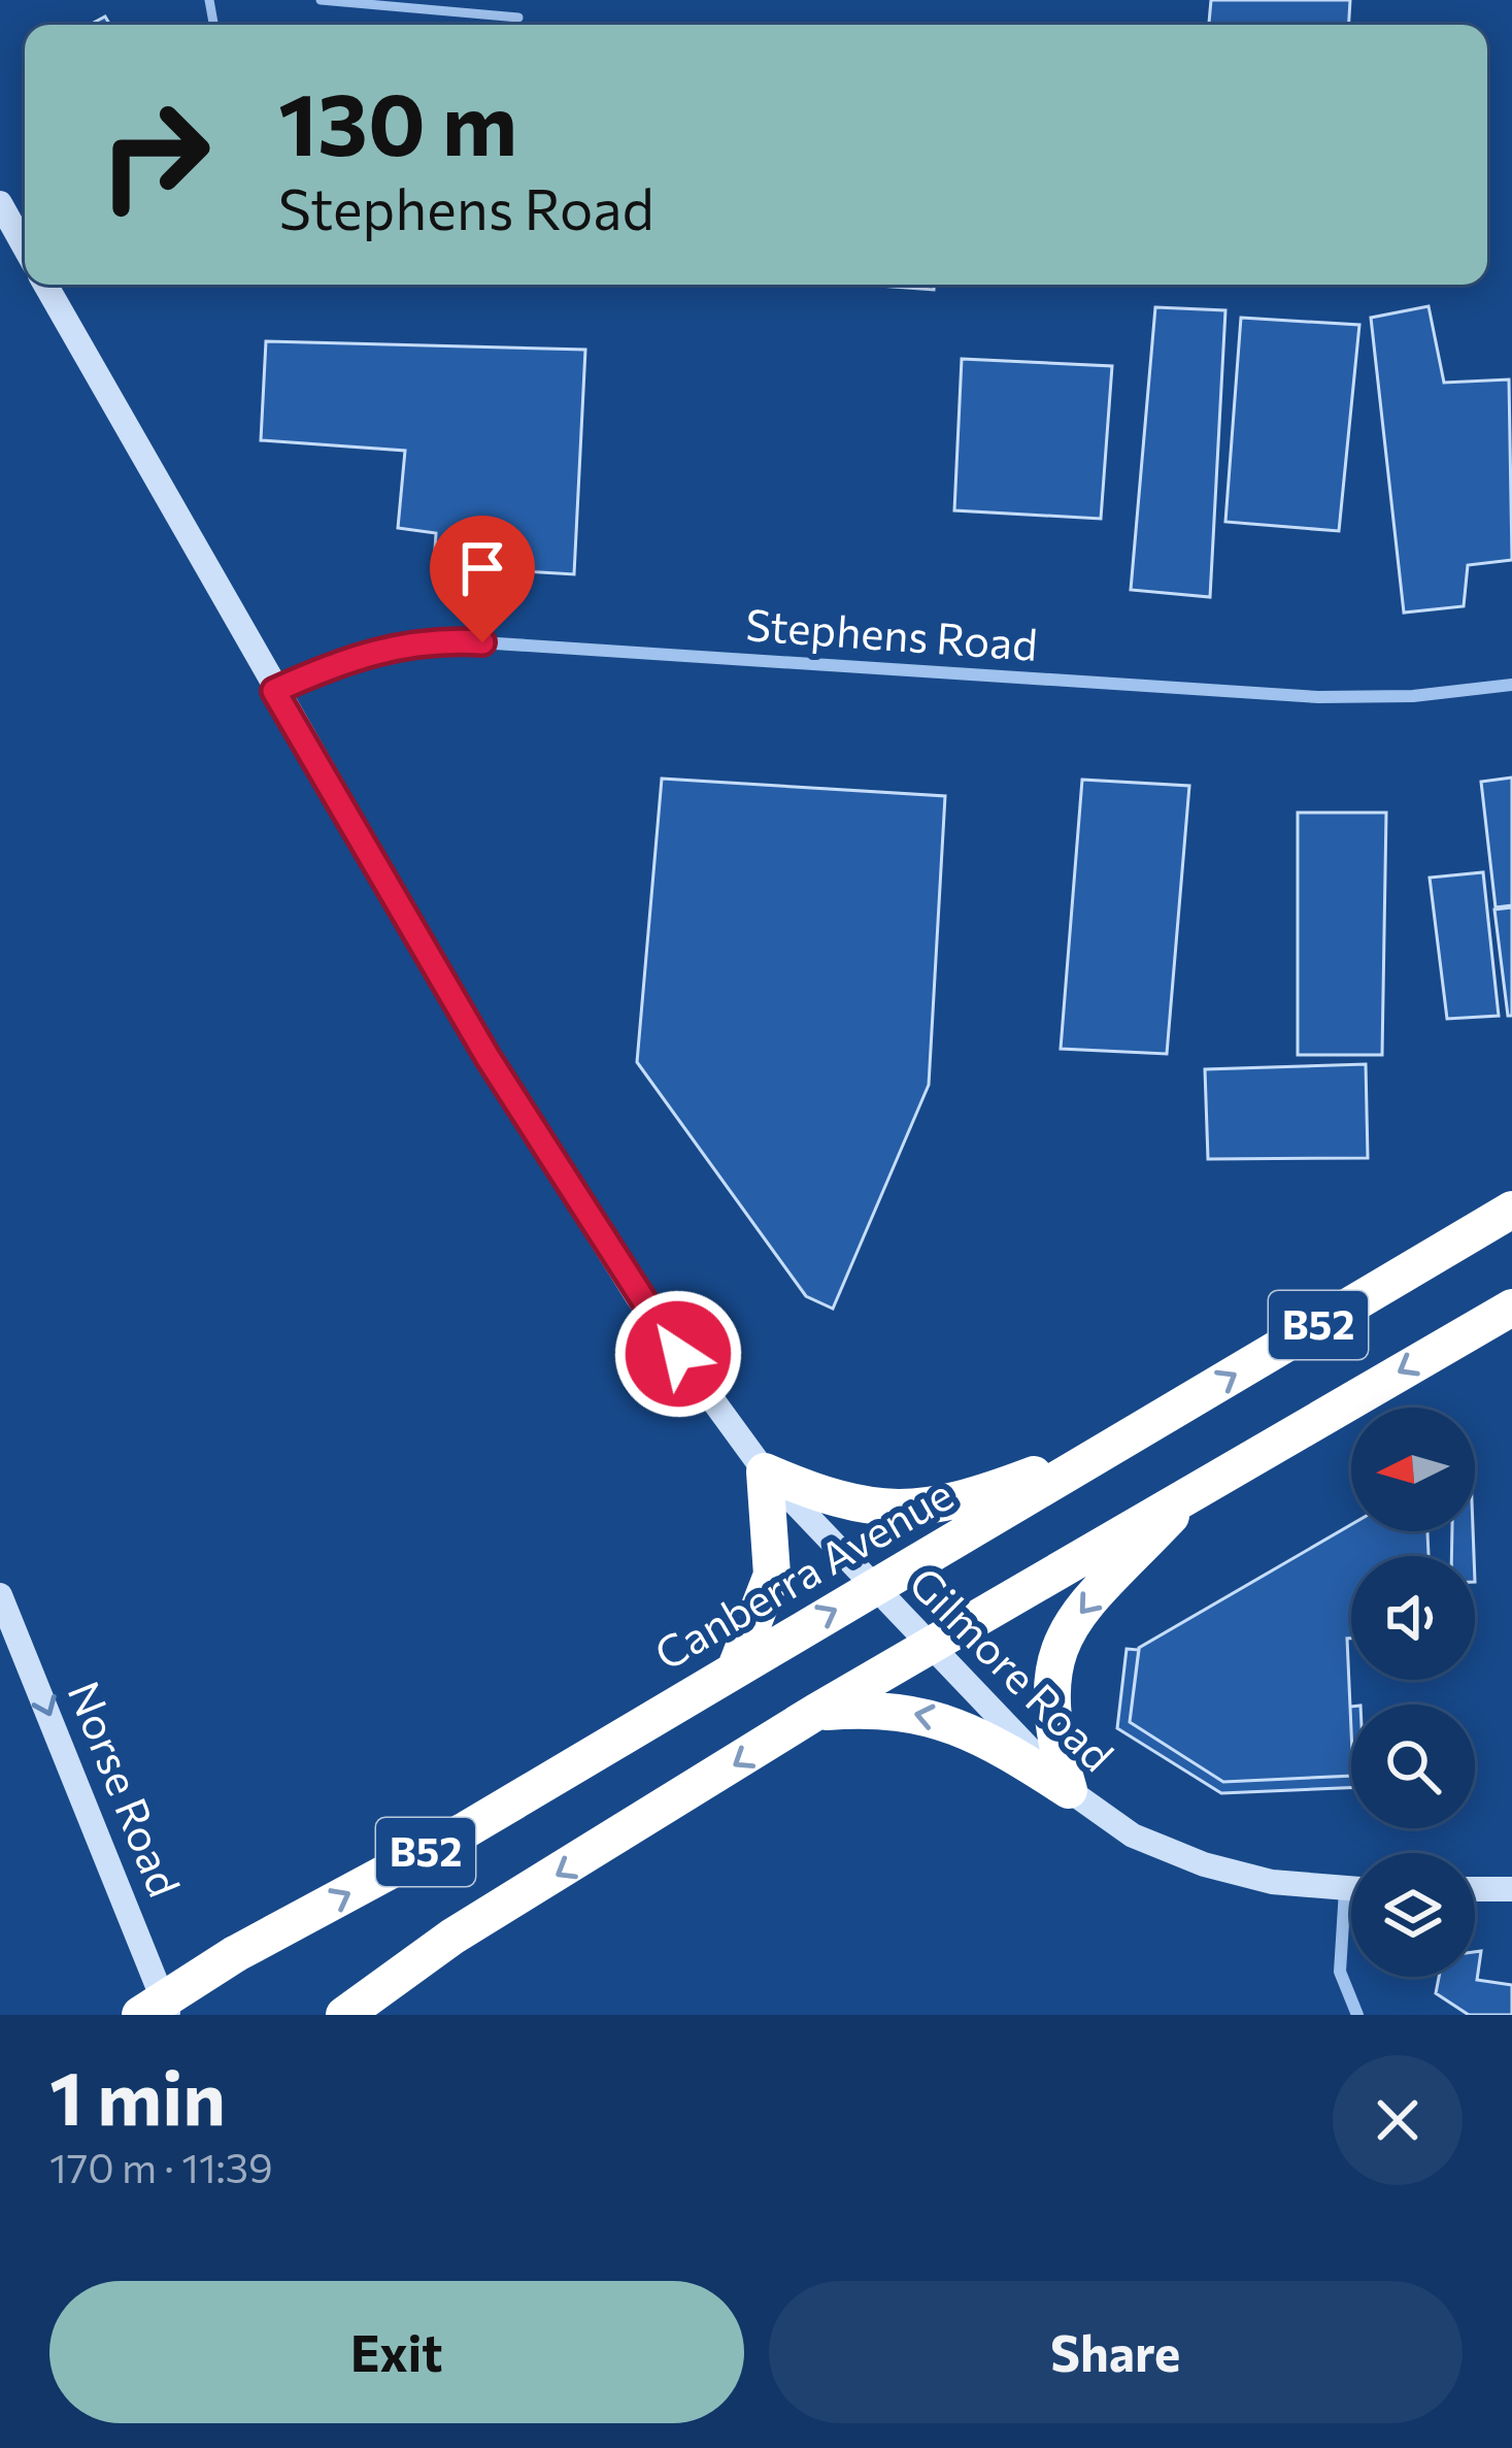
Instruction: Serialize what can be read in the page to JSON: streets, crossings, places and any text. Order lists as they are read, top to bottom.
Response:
{
  "streets": {
    "highway": ["B52", "Canberra Avenue"],
    "street": ["Stephens Road", "Gilmore Road", "Norse Road"]
  },
  "crossings": [
    ["Stephens Road", "Gilmore Road"],
    ["B52", "Gilmore Road"],
    ["Canberra Avenue", "Gilmore Road"]
  ],
  "one_way": ["Norse Road"],
  "north": "left",
  "page": {
    "turn": ["130 m", "Stephens Road"],
    "heading": ["1 min", "170 m · 11:39"],
    "buttons": ["Exit", "Share"]
  }
}
